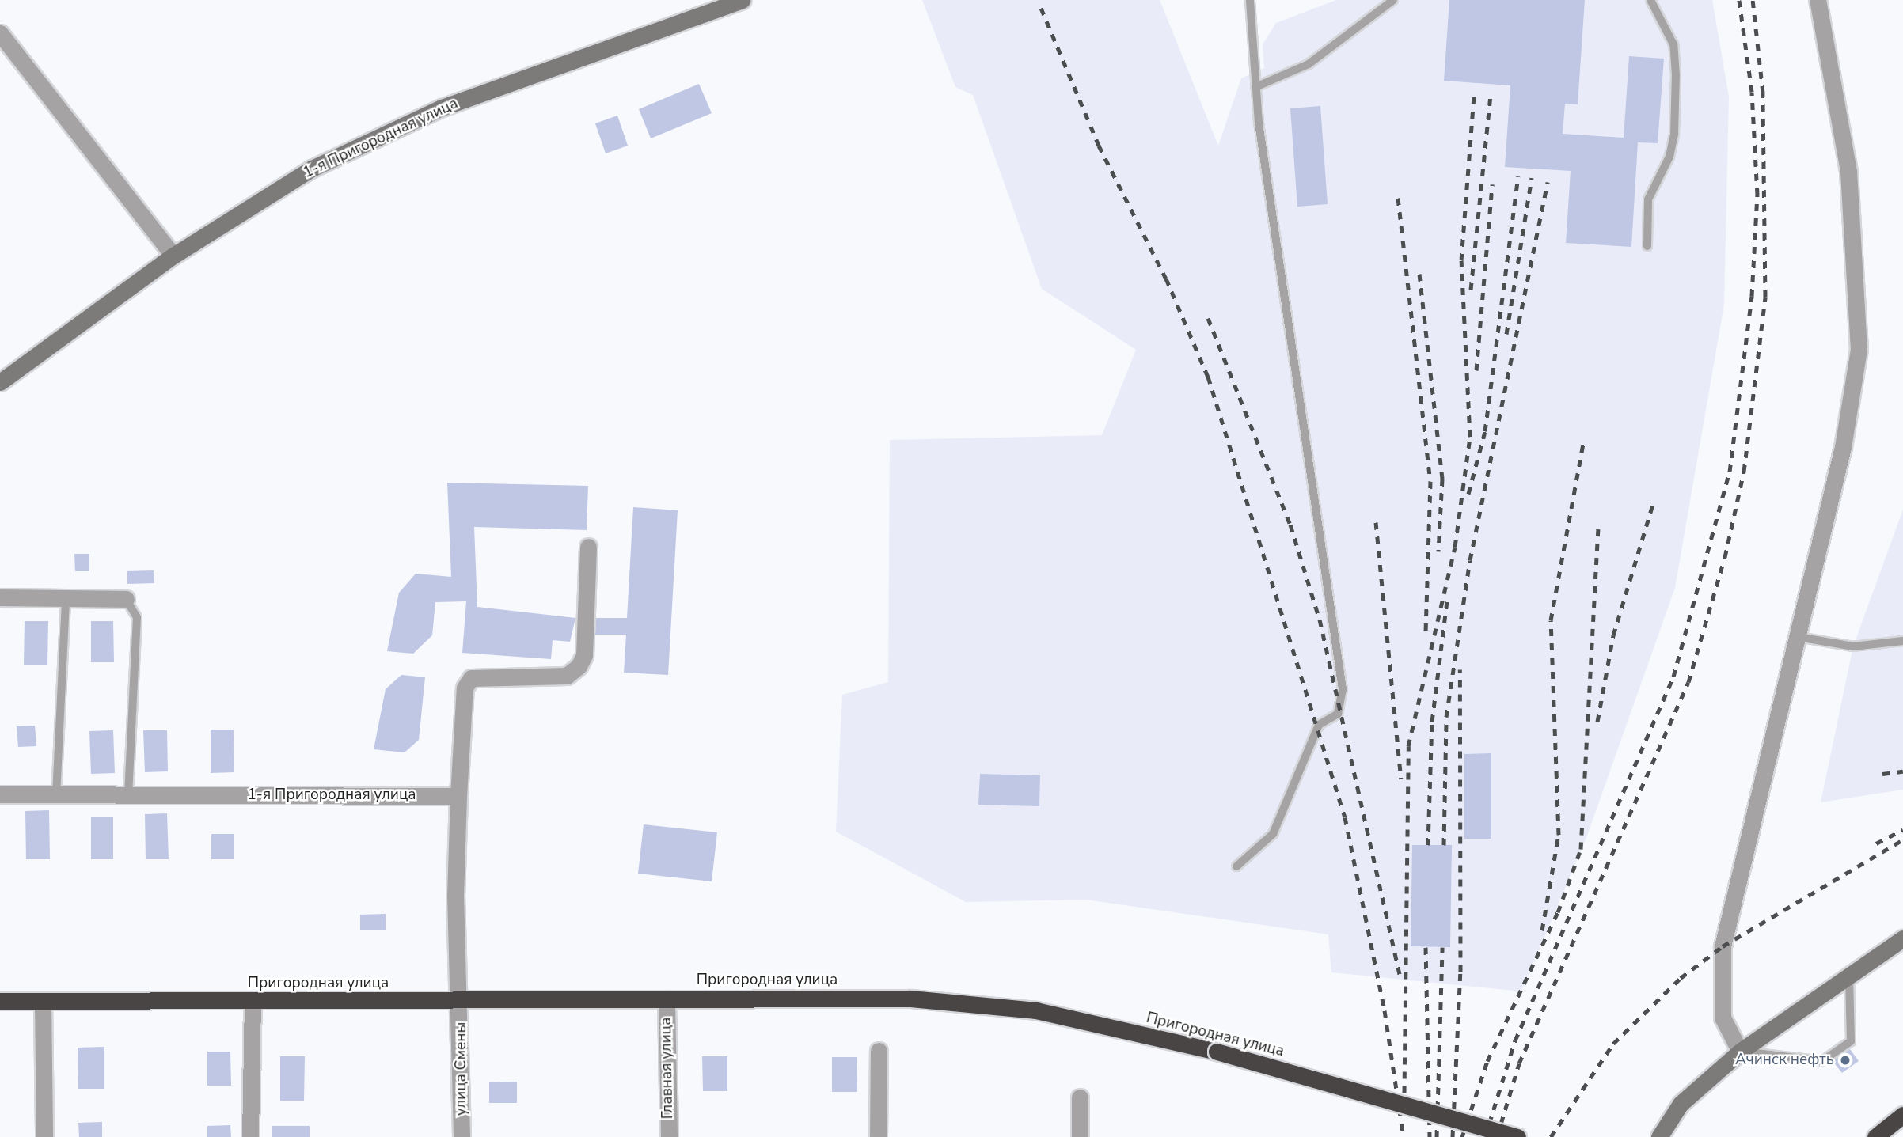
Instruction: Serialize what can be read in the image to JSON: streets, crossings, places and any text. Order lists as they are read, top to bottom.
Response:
{
  "streets": {
    "highway": ["Пригородная улица"],
    "street": ["1-я Пригородная улица", "Главная улица", "улица Смены"]
  },
  "crossings": [
    ["Пригородная улица", "Главная улица"],
    ["Пригородная улица", "улица Смены"]
  ],
  "places": ["Ачинск нефть"]
}
